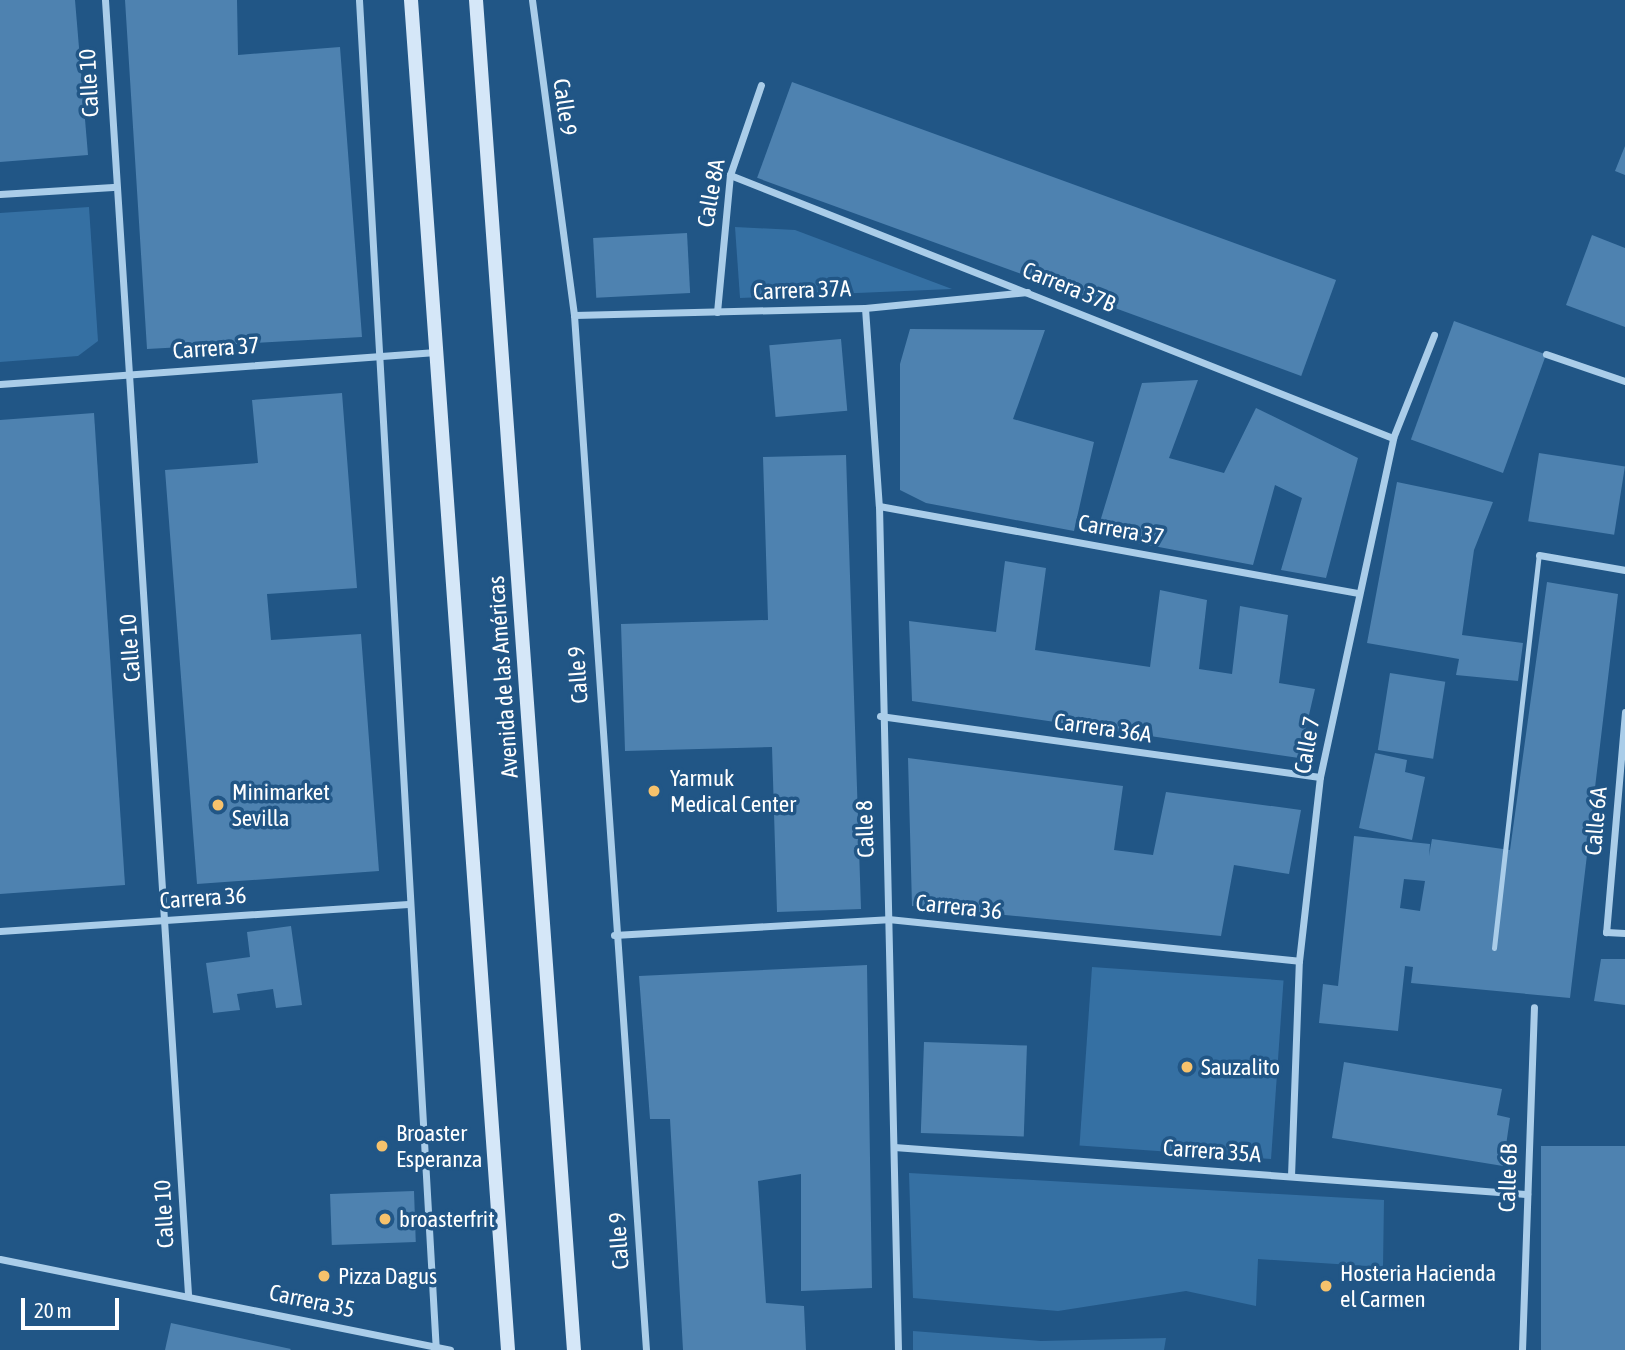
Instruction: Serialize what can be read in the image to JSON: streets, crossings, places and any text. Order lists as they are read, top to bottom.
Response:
{
  "streets": {
    "main road": ["Avenida de las Américas"],
    "street": [
      "Calle 10",
      "Calle 9",
      "Calle 8A",
      "Carrera 37B",
      "Carrera 37A",
      "Carrera 37",
      "Carrera 36A",
      "Calle 7",
      "Calle 6A",
      "Calle 8",
      "Carrera 36",
      "Carrera 35A",
      "Calle 6B",
      "Carrera 35"
    ]
  },
  "crossings": [
    ["Calle 10", "Carrera 37"],
    ["Calle 10", "Carrera 36"],
    ["Calle 10", "Carrera 35"],
    ["Calle 9", "Carrera 37A"],
    ["Calle 9", "Carrera 36"],
    ["Calle 8A", "Carrera 37B"],
    ["Calle 8A", "Carrera 37A"],
    ["Carrera 37B", "Carrera 37A"],
    ["Carrera 37B", "Calle 7"],
    ["Carrera 37A", "Calle 8"],
    ["Carrera 37", "Avenida de las Américas"],
    ["Carrera 37", "Calle 7"],
    ["Carrera 37", "Calle 8"],
    ["Carrera 36A", "Calle 7"],
    ["Carrera 36A", "Calle 8"],
    ["Calle 7", "Carrera 36"],
    ["Calle 7", "Carrera 35A"],
    ["Calle 8", "Carrera 36"],
    ["Calle 8", "Carrera 35A"],
    ["Carrera 35A", "Calle 6B"]
  ],
  "places": [
    "Yarmuk Medical Center",
    "Minimarket Sevilla",
    "Sauzalito",
    "Broaster Esperanza",
    "broasterfrit",
    "Pizza Dagus",
    "Hosteria Hacienda el Carmen"
  ],
  "scale_bar": "20 m"
}
